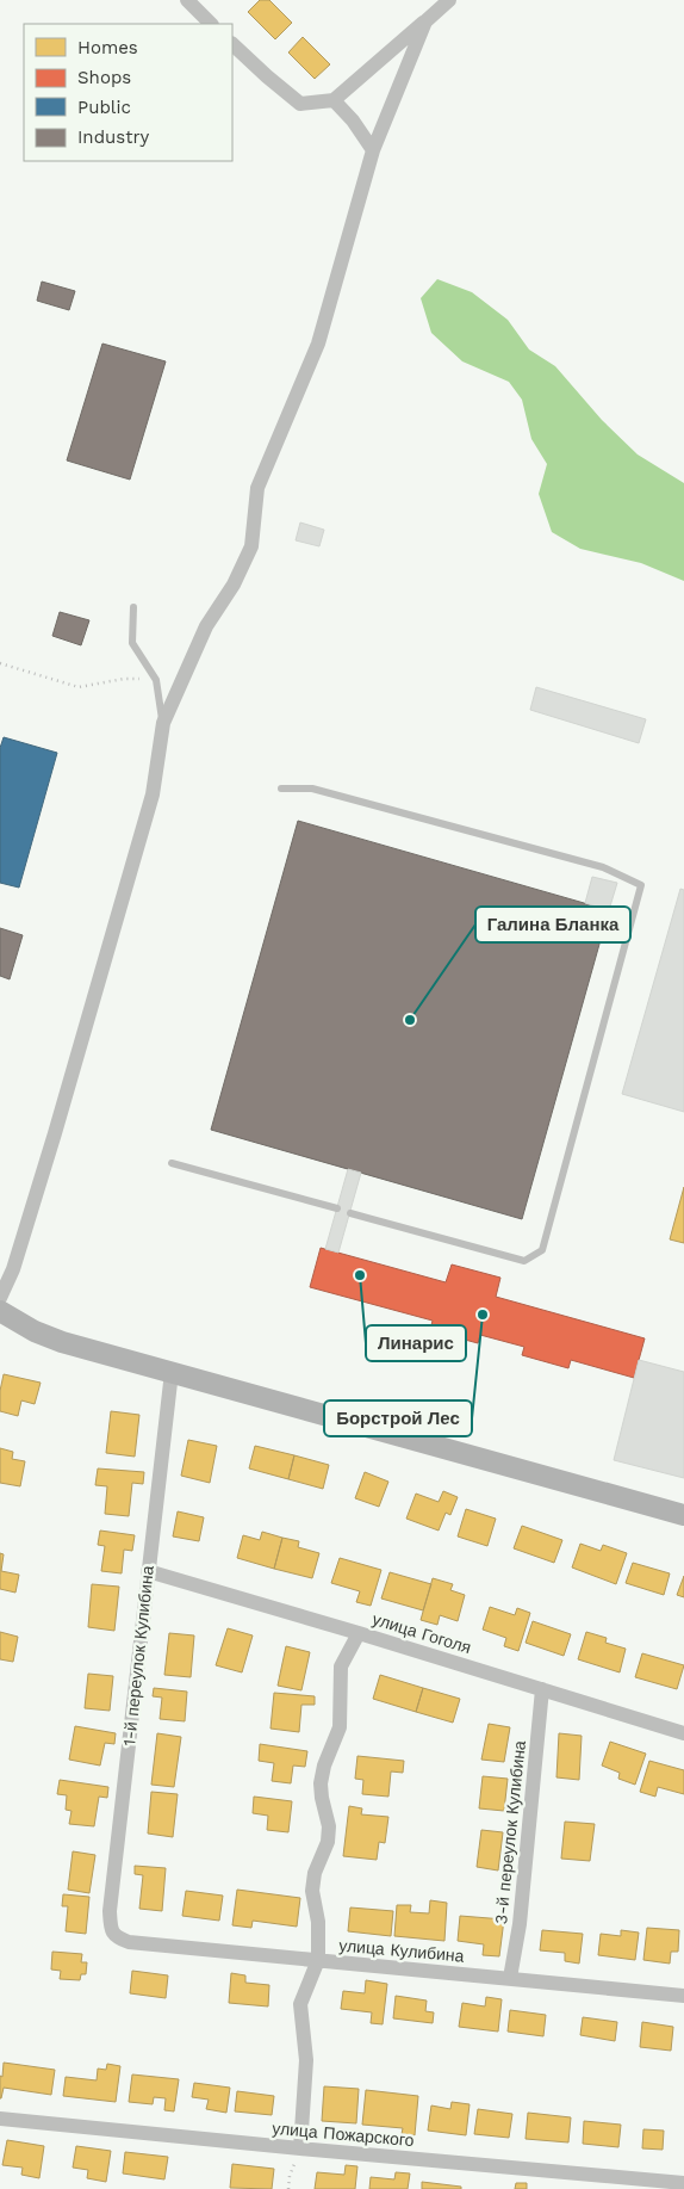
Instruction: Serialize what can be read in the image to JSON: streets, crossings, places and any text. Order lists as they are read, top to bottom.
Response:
{
  "streets": {
    "street": [
      "улица Гоголя",
      "1-й переулок Кулибина",
      "3-й переулок Кулибина",
      "улица Кулибина",
      "улица Пожарского"
    ]
  },
  "crossings": [
    ["улица Гоголя", "1-й переулок Кулибина"],
    ["улица Гоголя", "3-й переулок Кулибина"],
    ["1-й переулок Кулибина", "улица Кулибина"],
    ["3-й переулок Кулибина", "улица Кулибина"]
  ],
  "places": ["Галина Бланка", "Линарис", "Борстрой Лес"],
  "legend": [
    "Homes",
    "Shops",
    "Public",
    "Industry"
  ]
}
